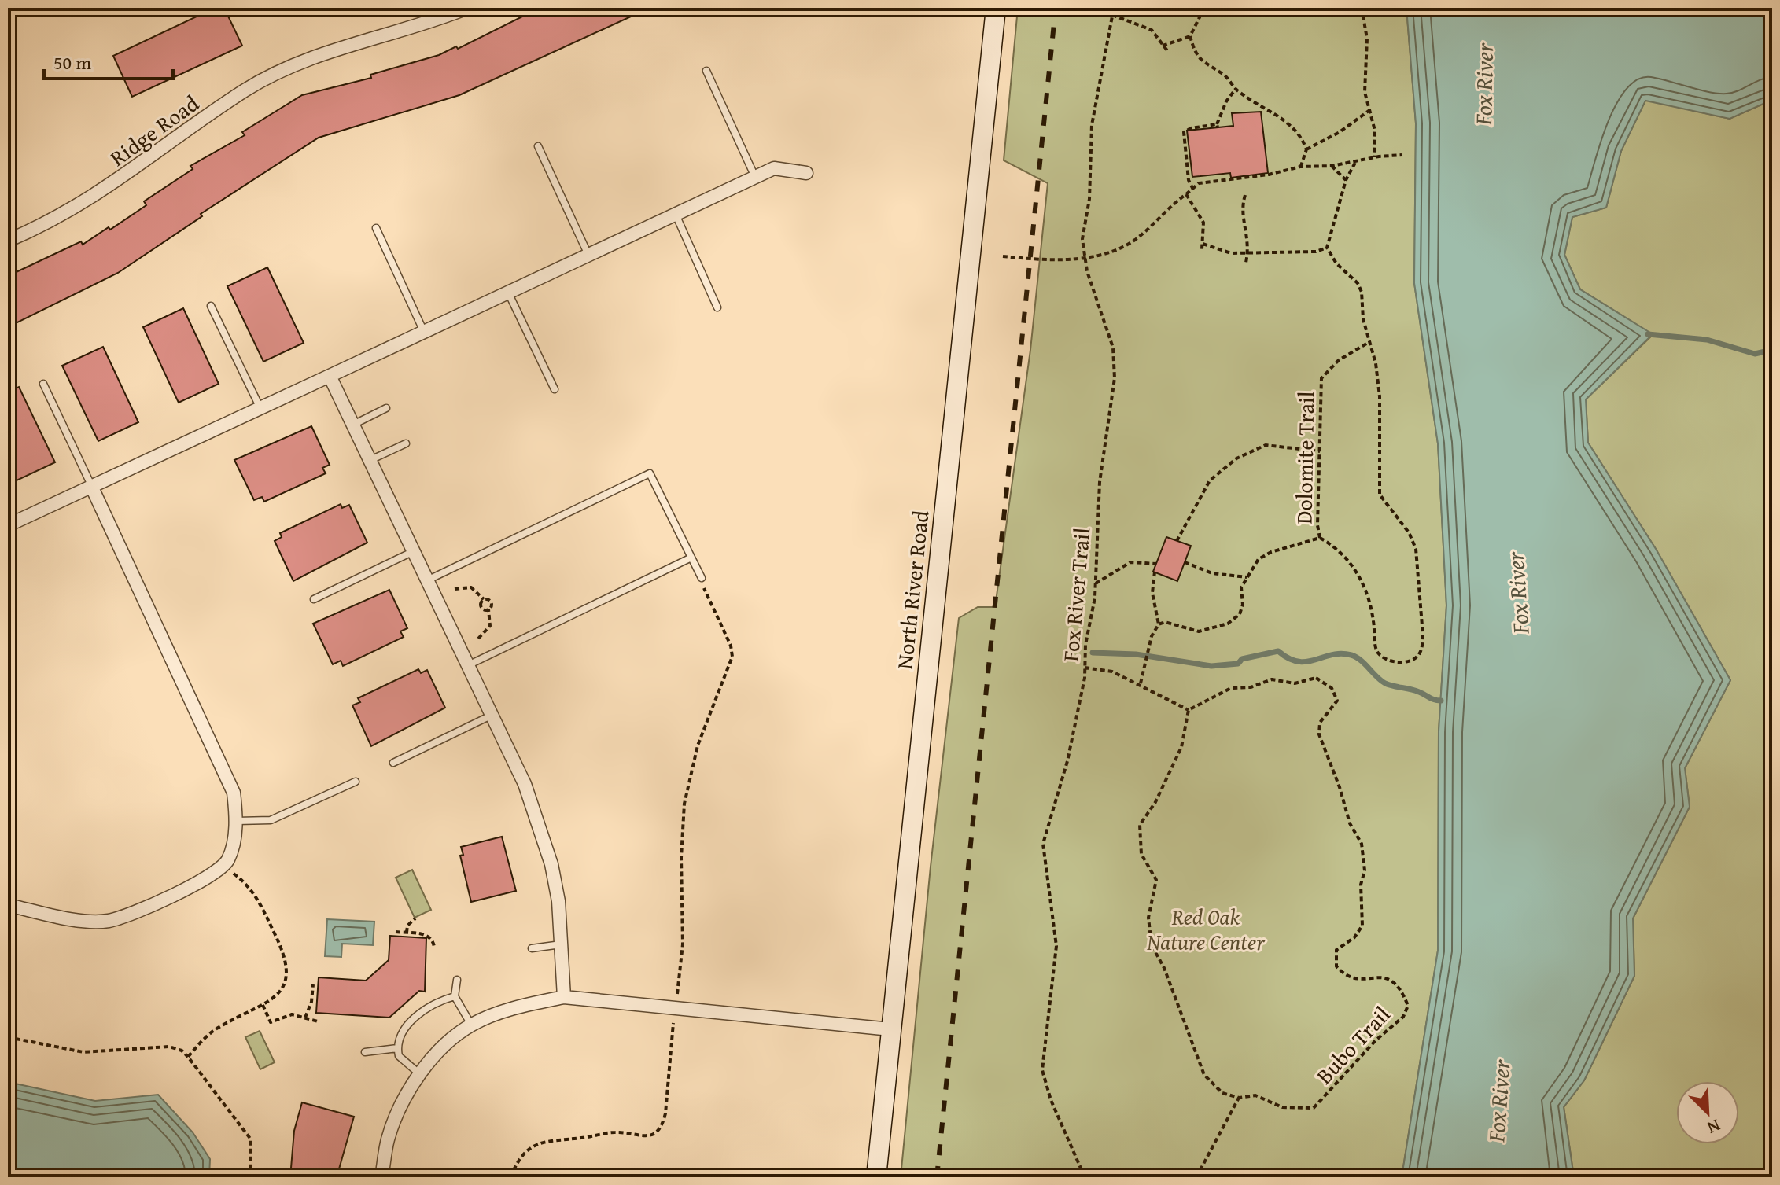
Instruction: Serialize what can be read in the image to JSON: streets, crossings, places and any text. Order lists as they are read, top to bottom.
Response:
{
  "streets": {
    "main road": ["North River Road"],
    "street": ["Ridge Road"],
    "path": ["Dolomite Trail", "Fox River Trail", "Bubo Trail"]
  },
  "water": ["Fox River"],
  "parks": ["Red Oak Nature Center"],
  "scale_bar": "50 m",
  "north": "bottom right"
}
